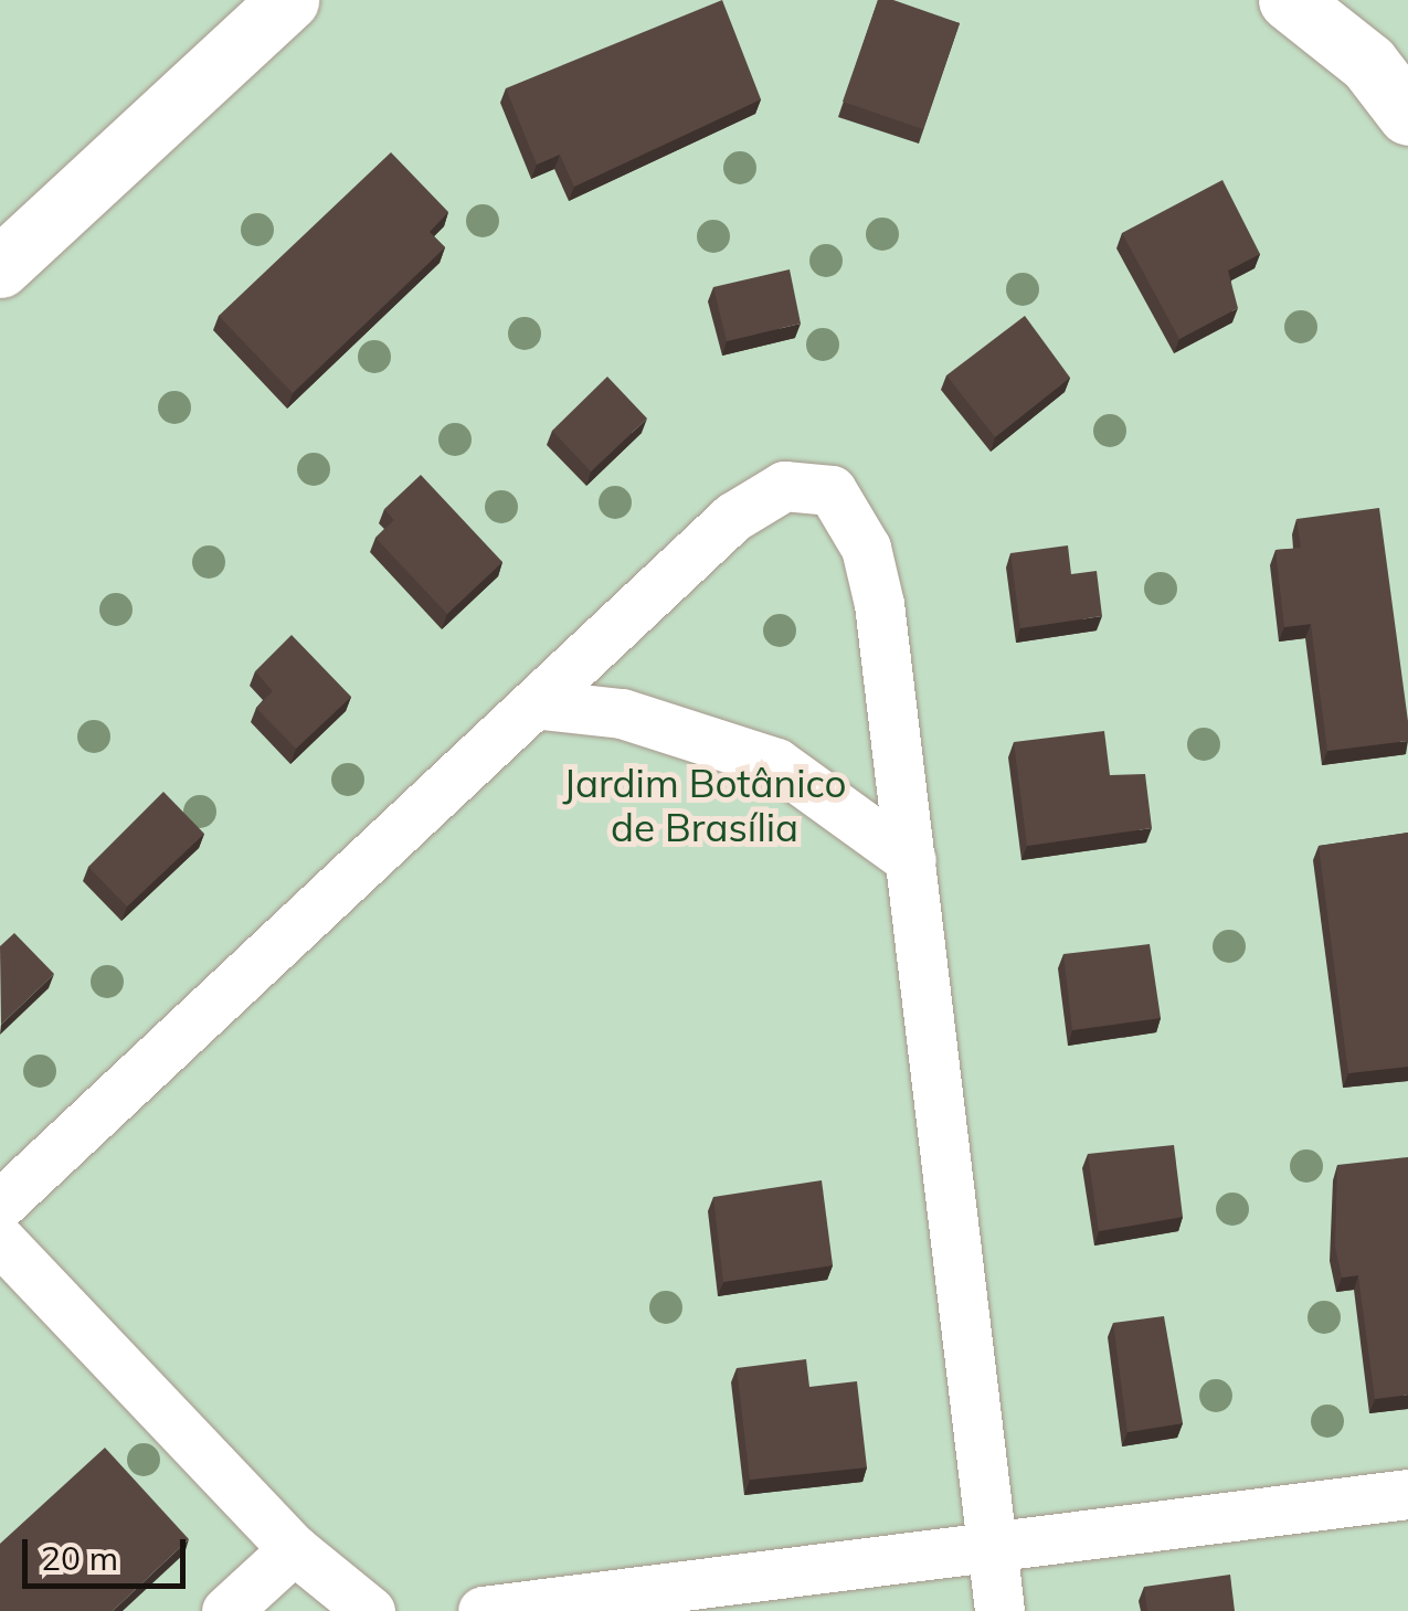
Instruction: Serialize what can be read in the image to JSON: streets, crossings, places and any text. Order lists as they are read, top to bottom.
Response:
{
  "parks": ["Jardim Botânico de Brasília"],
  "scale_bar": "20 m"
}
